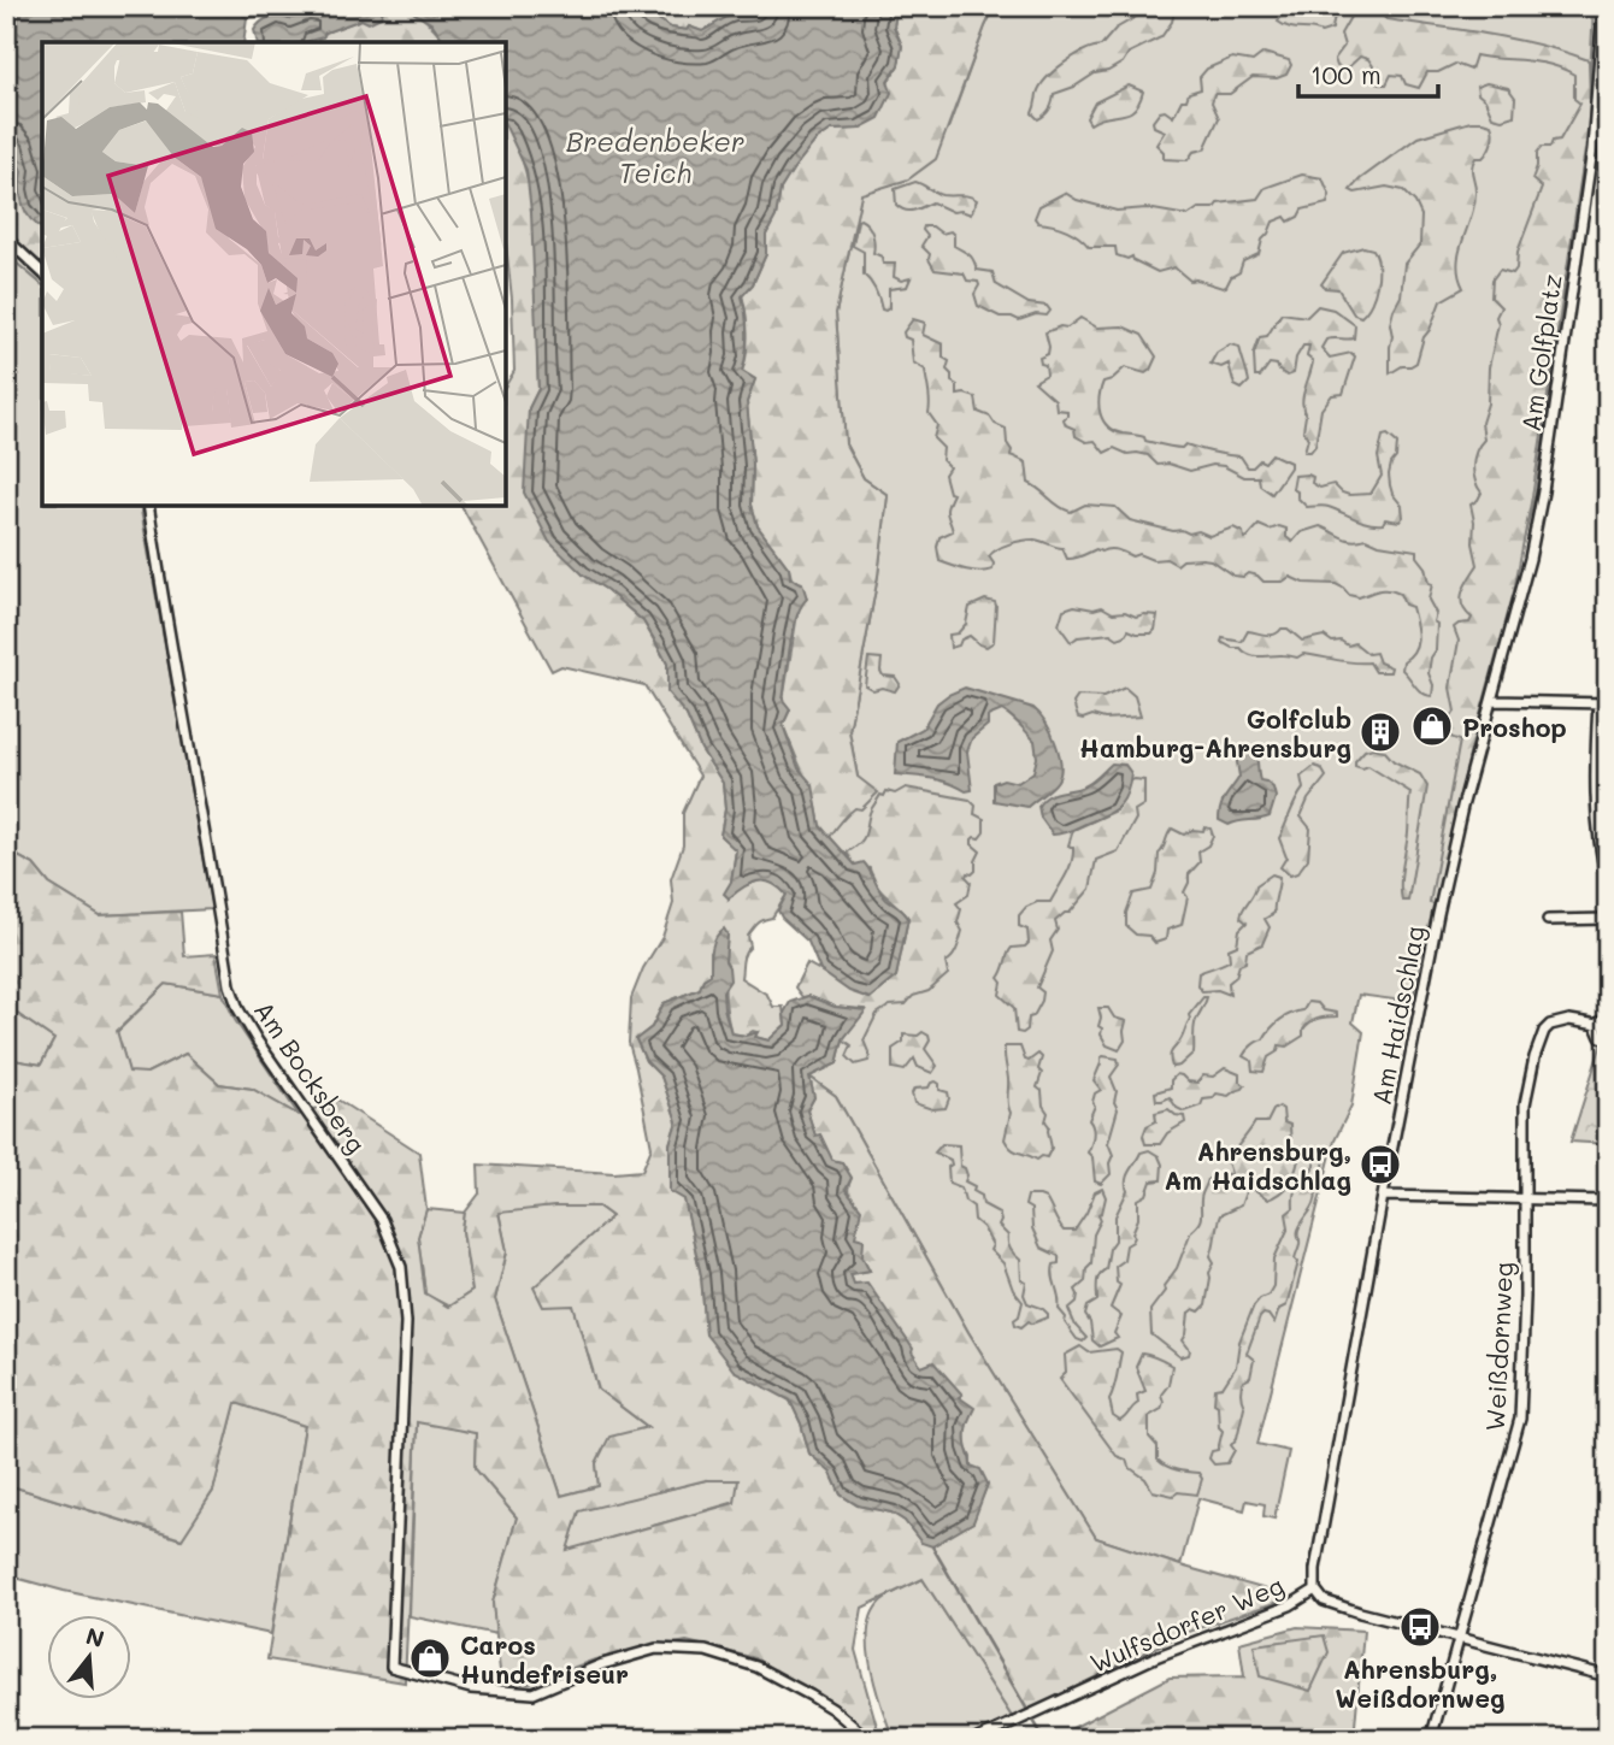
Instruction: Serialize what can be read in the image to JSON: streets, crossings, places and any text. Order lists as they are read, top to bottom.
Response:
{
  "streets": {
    "street": [
      "Am Golfplatz",
      "Am Haidschlag",
      "Am Bocksberg",
      "Weißdornweg",
      "Wulfsdorfer Weg"
    ]
  },
  "crossings": [
    ["Am Golfplatz", "Am Haidschlag"],
    ["Am Haidschlag", "Wulfsdorfer Weg"],
    ["Weißdornweg", "Wulfsdorfer Weg"]
  ],
  "water": ["Bredenbeker Teich"],
  "places": {
    "shop": ["Proshop", "Caros Hundefriseur"],
    "building": ["Golfclub Hamburg-Ahrensburg"],
    "bus stop": ["Ahrensburg, Am Haidschlag", "Ahrensburg, Weißdornweg"]
  },
  "scale_bar": "100 m",
  "north": "top"
}
